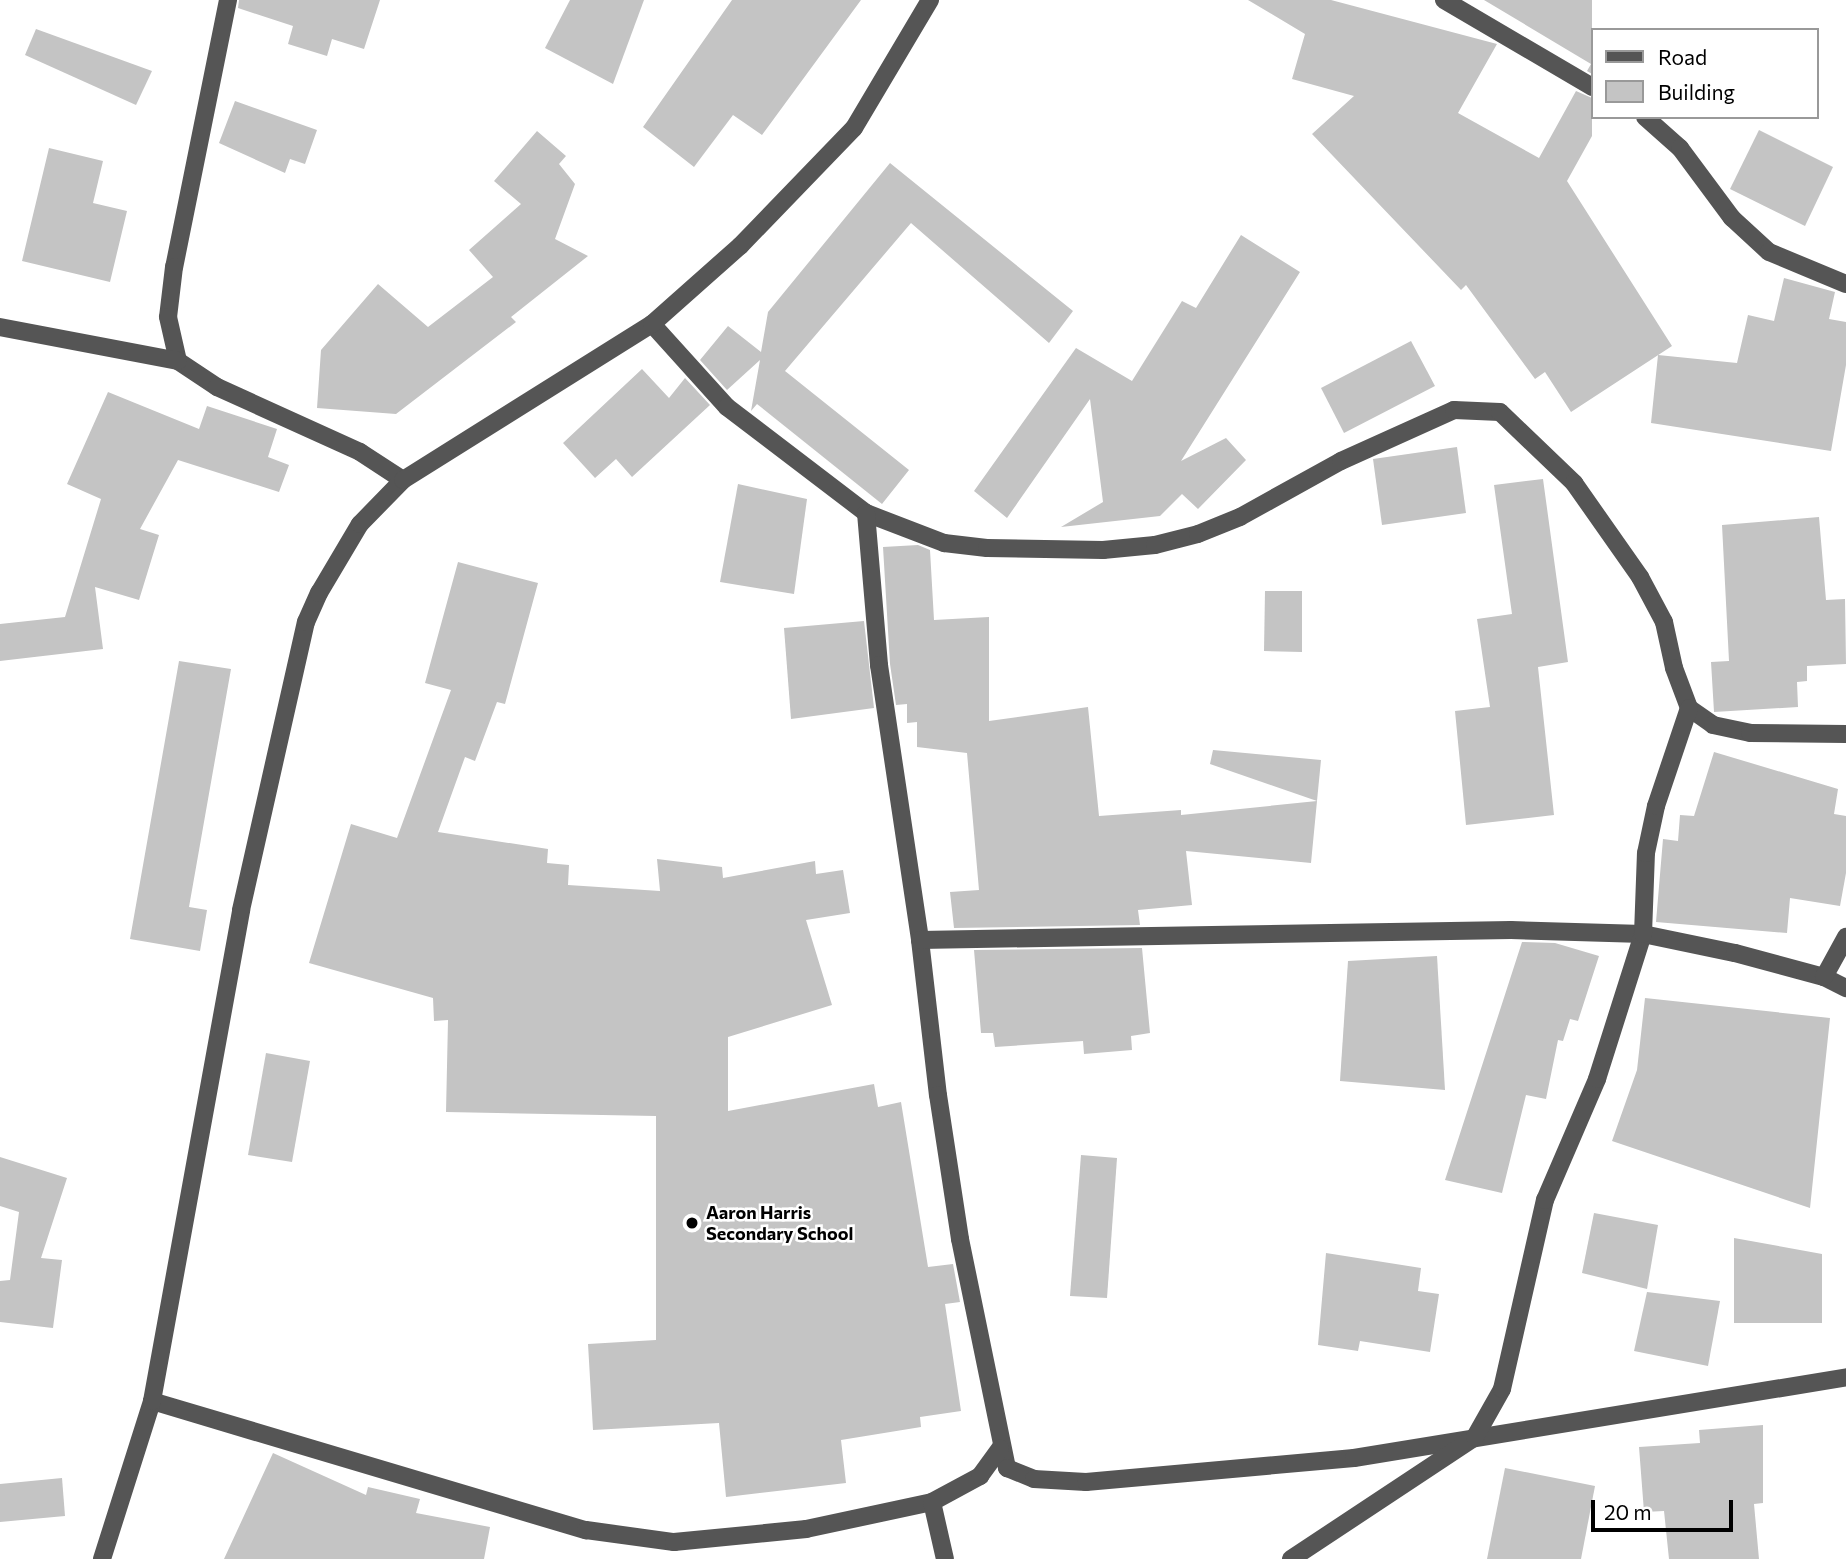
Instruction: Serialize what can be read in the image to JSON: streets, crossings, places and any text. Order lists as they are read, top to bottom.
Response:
{
  "places": ["Aaron Harris Secondary School"],
  "legend": ["Road", "Building"],
  "scale_bar": "20 m"
}
